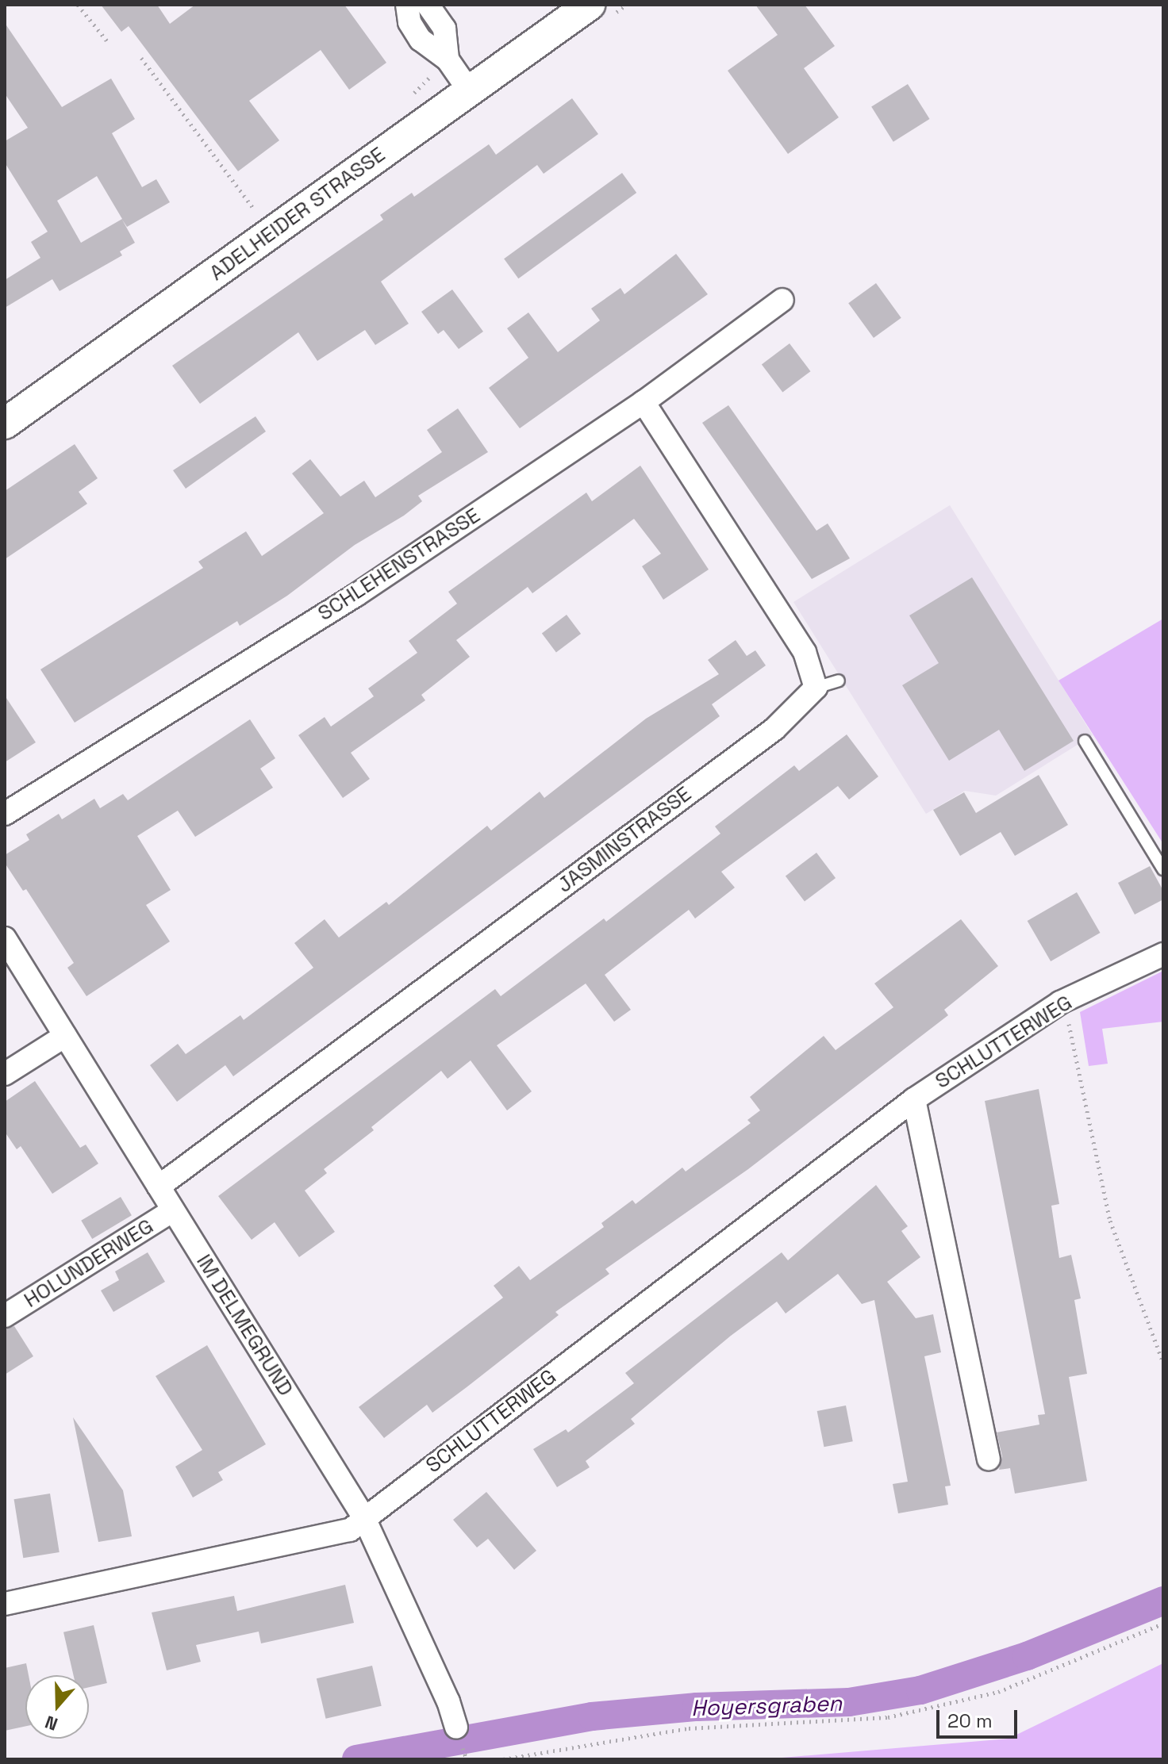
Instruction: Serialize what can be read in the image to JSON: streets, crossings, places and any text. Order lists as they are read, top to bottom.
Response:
{
  "streets": {
    "main road": ["ADELHEIDER STRASSE"],
    "street": [
      "SCHLEHENSTRASSE",
      "JASMINSTRASSE",
      "SCHLUTTERWEG",
      "HOLUNDERWEG",
      "IM DELMEGRUND"
    ]
  },
  "crossings": [
    ["JASMINSTRASSE", "IM DELMEGRUND"],
    ["SCHLUTTERWEG", "IM DELMEGRUND"],
    ["HOLUNDERWEG", "IM DELMEGRUND"]
  ],
  "water": ["Hoyersgraben"],
  "scale_bar": "20 m",
  "north": "bottom"
}
